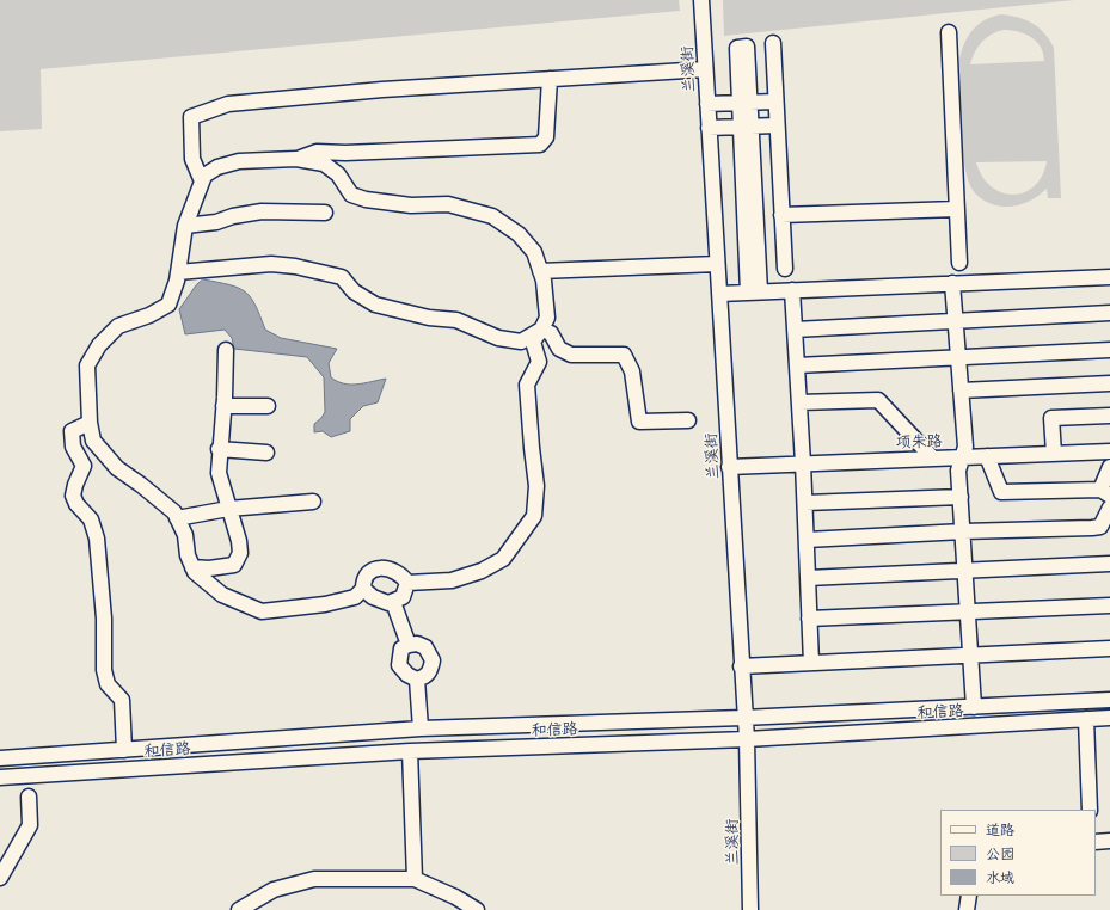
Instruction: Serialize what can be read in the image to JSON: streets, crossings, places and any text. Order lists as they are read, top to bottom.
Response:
{
  "streets": {
    "street": ["兰溪街", "项朱路", "和信路"]
  },
  "crossings": [
    ["兰溪街", "项朱路"],
    ["兰溪街", "和信路"]
  ],
  "legend": ["道路", "公园", "水域"]
}
